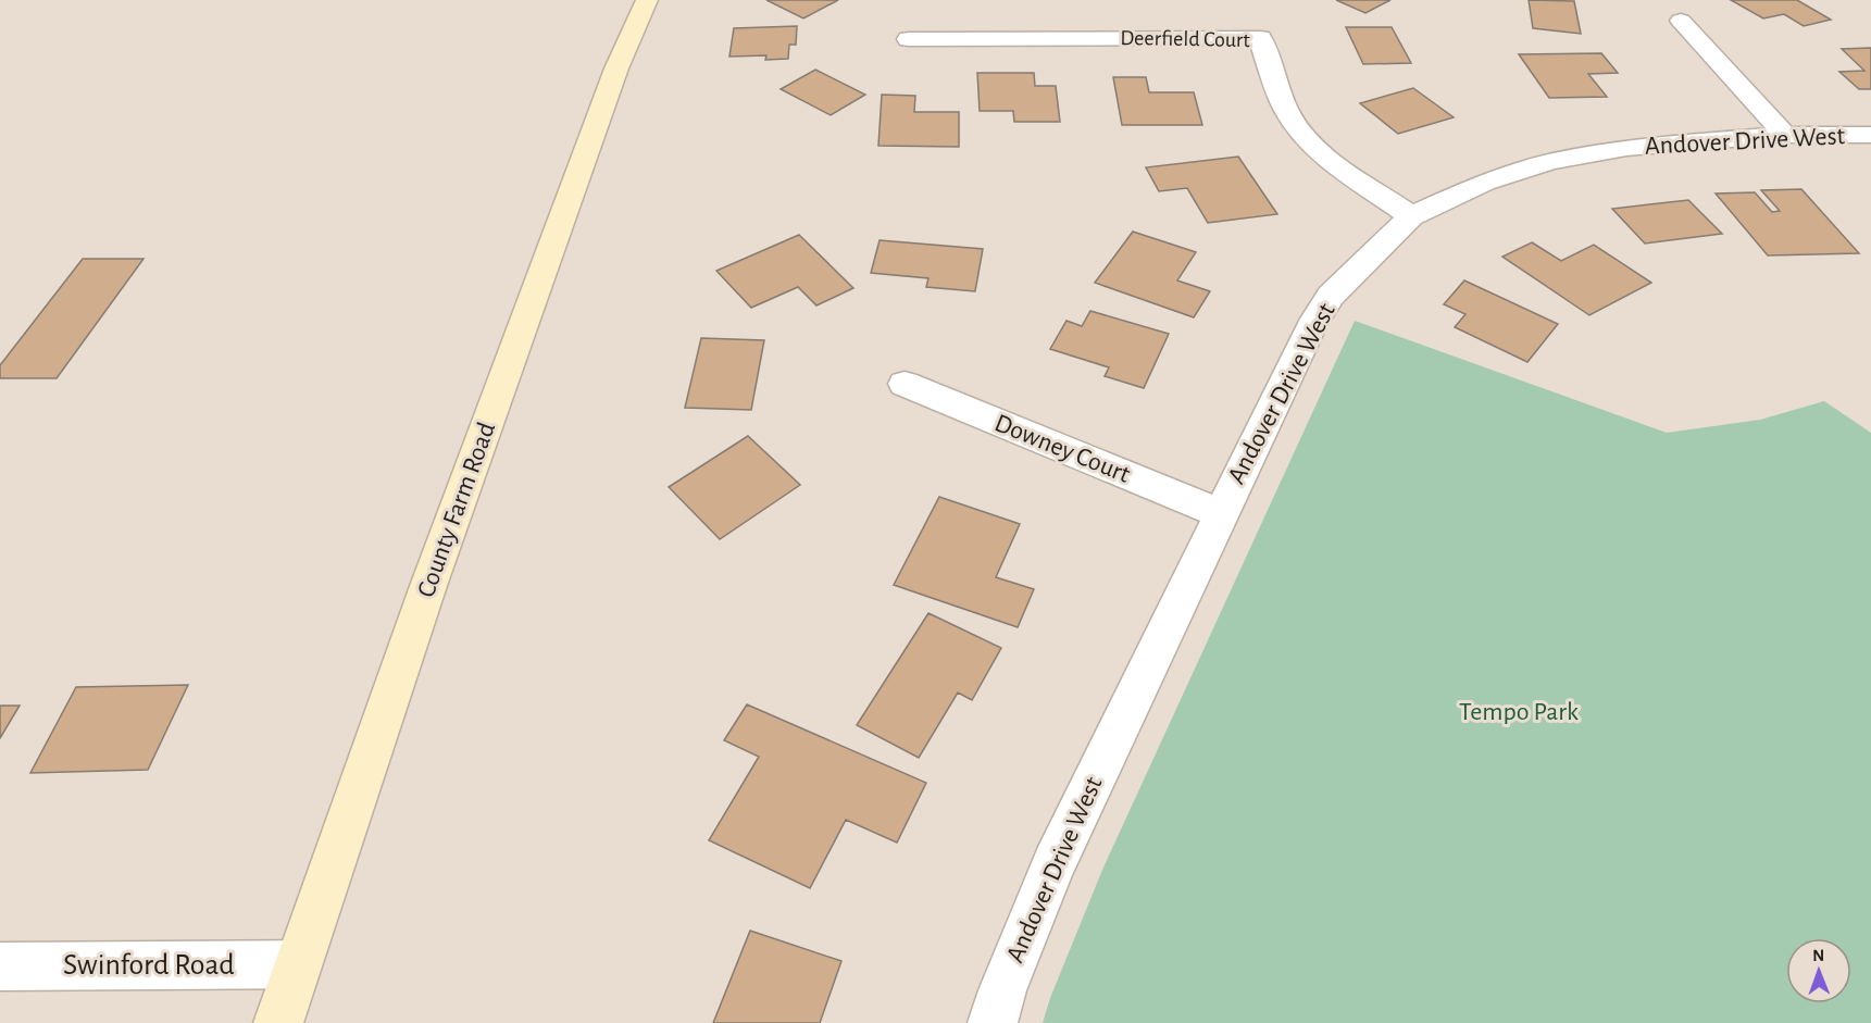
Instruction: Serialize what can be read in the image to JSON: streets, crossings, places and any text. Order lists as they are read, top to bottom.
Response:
{
  "streets": {
    "main road": ["County Farm Road"],
    "street": [
      "Deerfield Court",
      "Andover Drive West",
      "Downey Court",
      "Swinford Road"
    ]
  },
  "crossings": [
    ["Deerfield Court", "Andover Drive West"],
    ["Andover Drive West", "Downey Court"],
    ["County Farm Road", "Swinford Road"]
  ],
  "parks": ["Tempo Park"],
  "north": "top"
}
